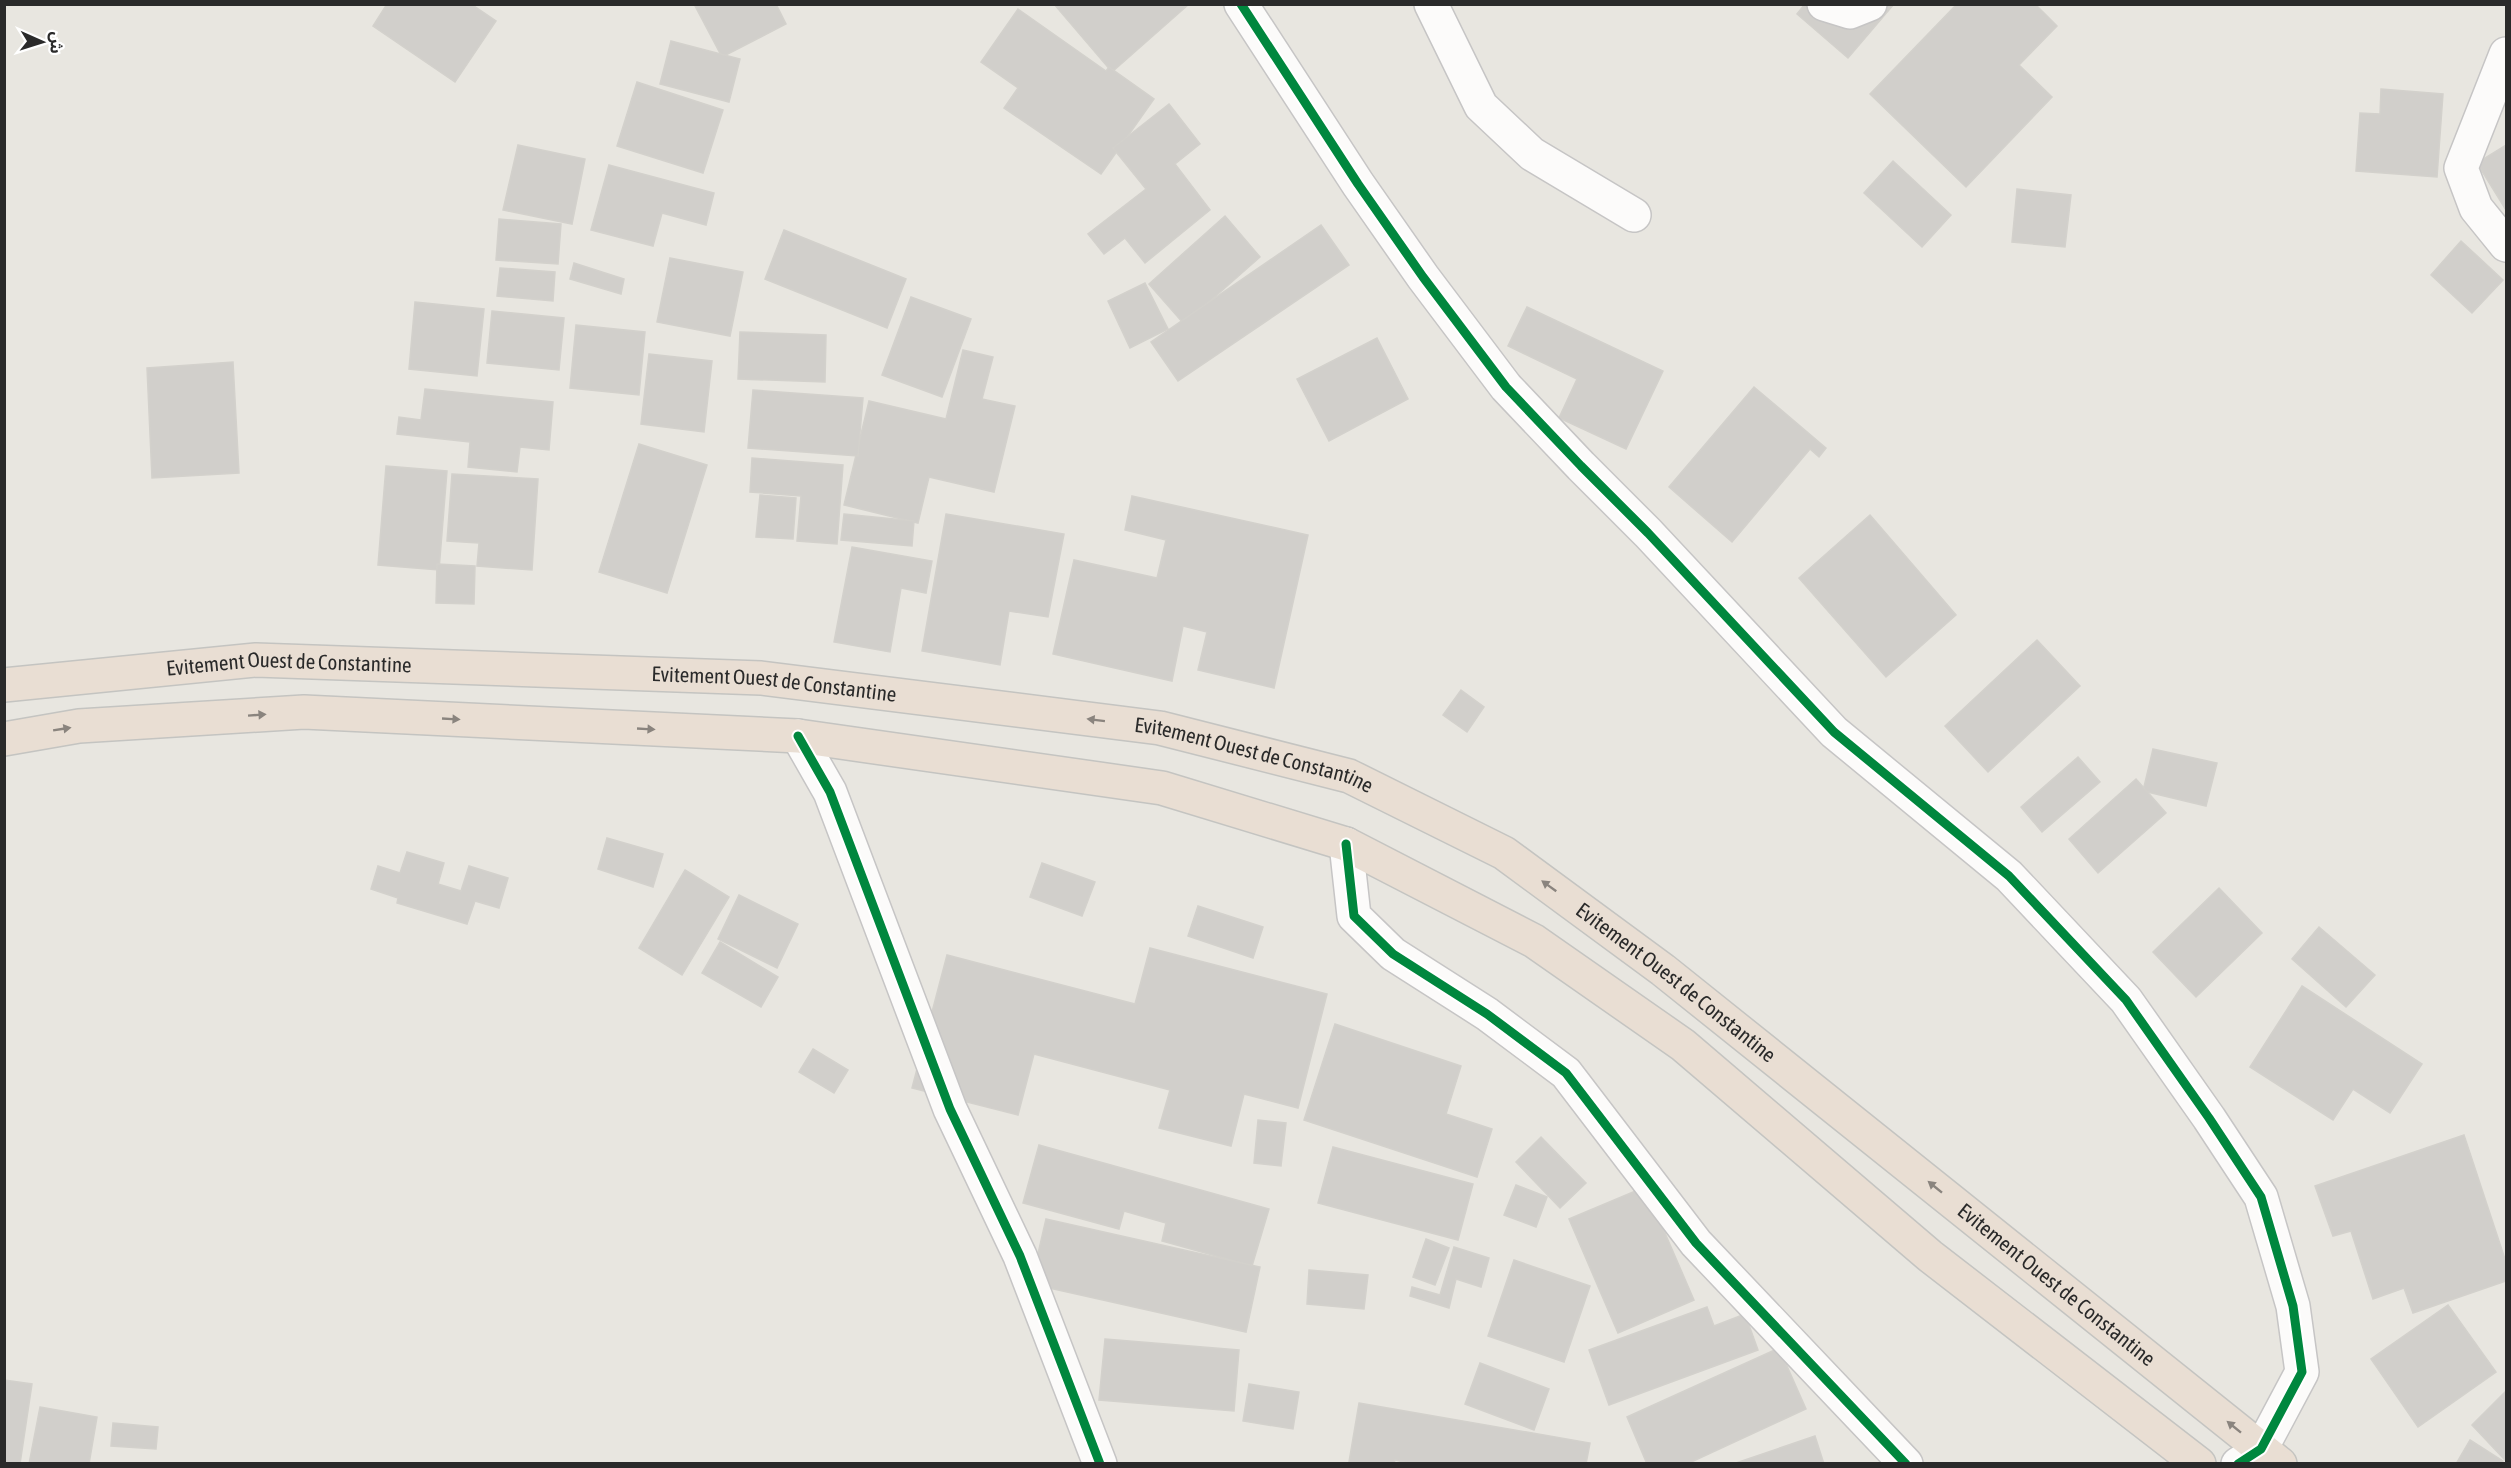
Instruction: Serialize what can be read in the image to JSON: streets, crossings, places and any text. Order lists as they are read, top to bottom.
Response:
{
  "streets": {
    "highway": ["Evitement Ouest de Constantine"]
  },
  "north": "right"
}
